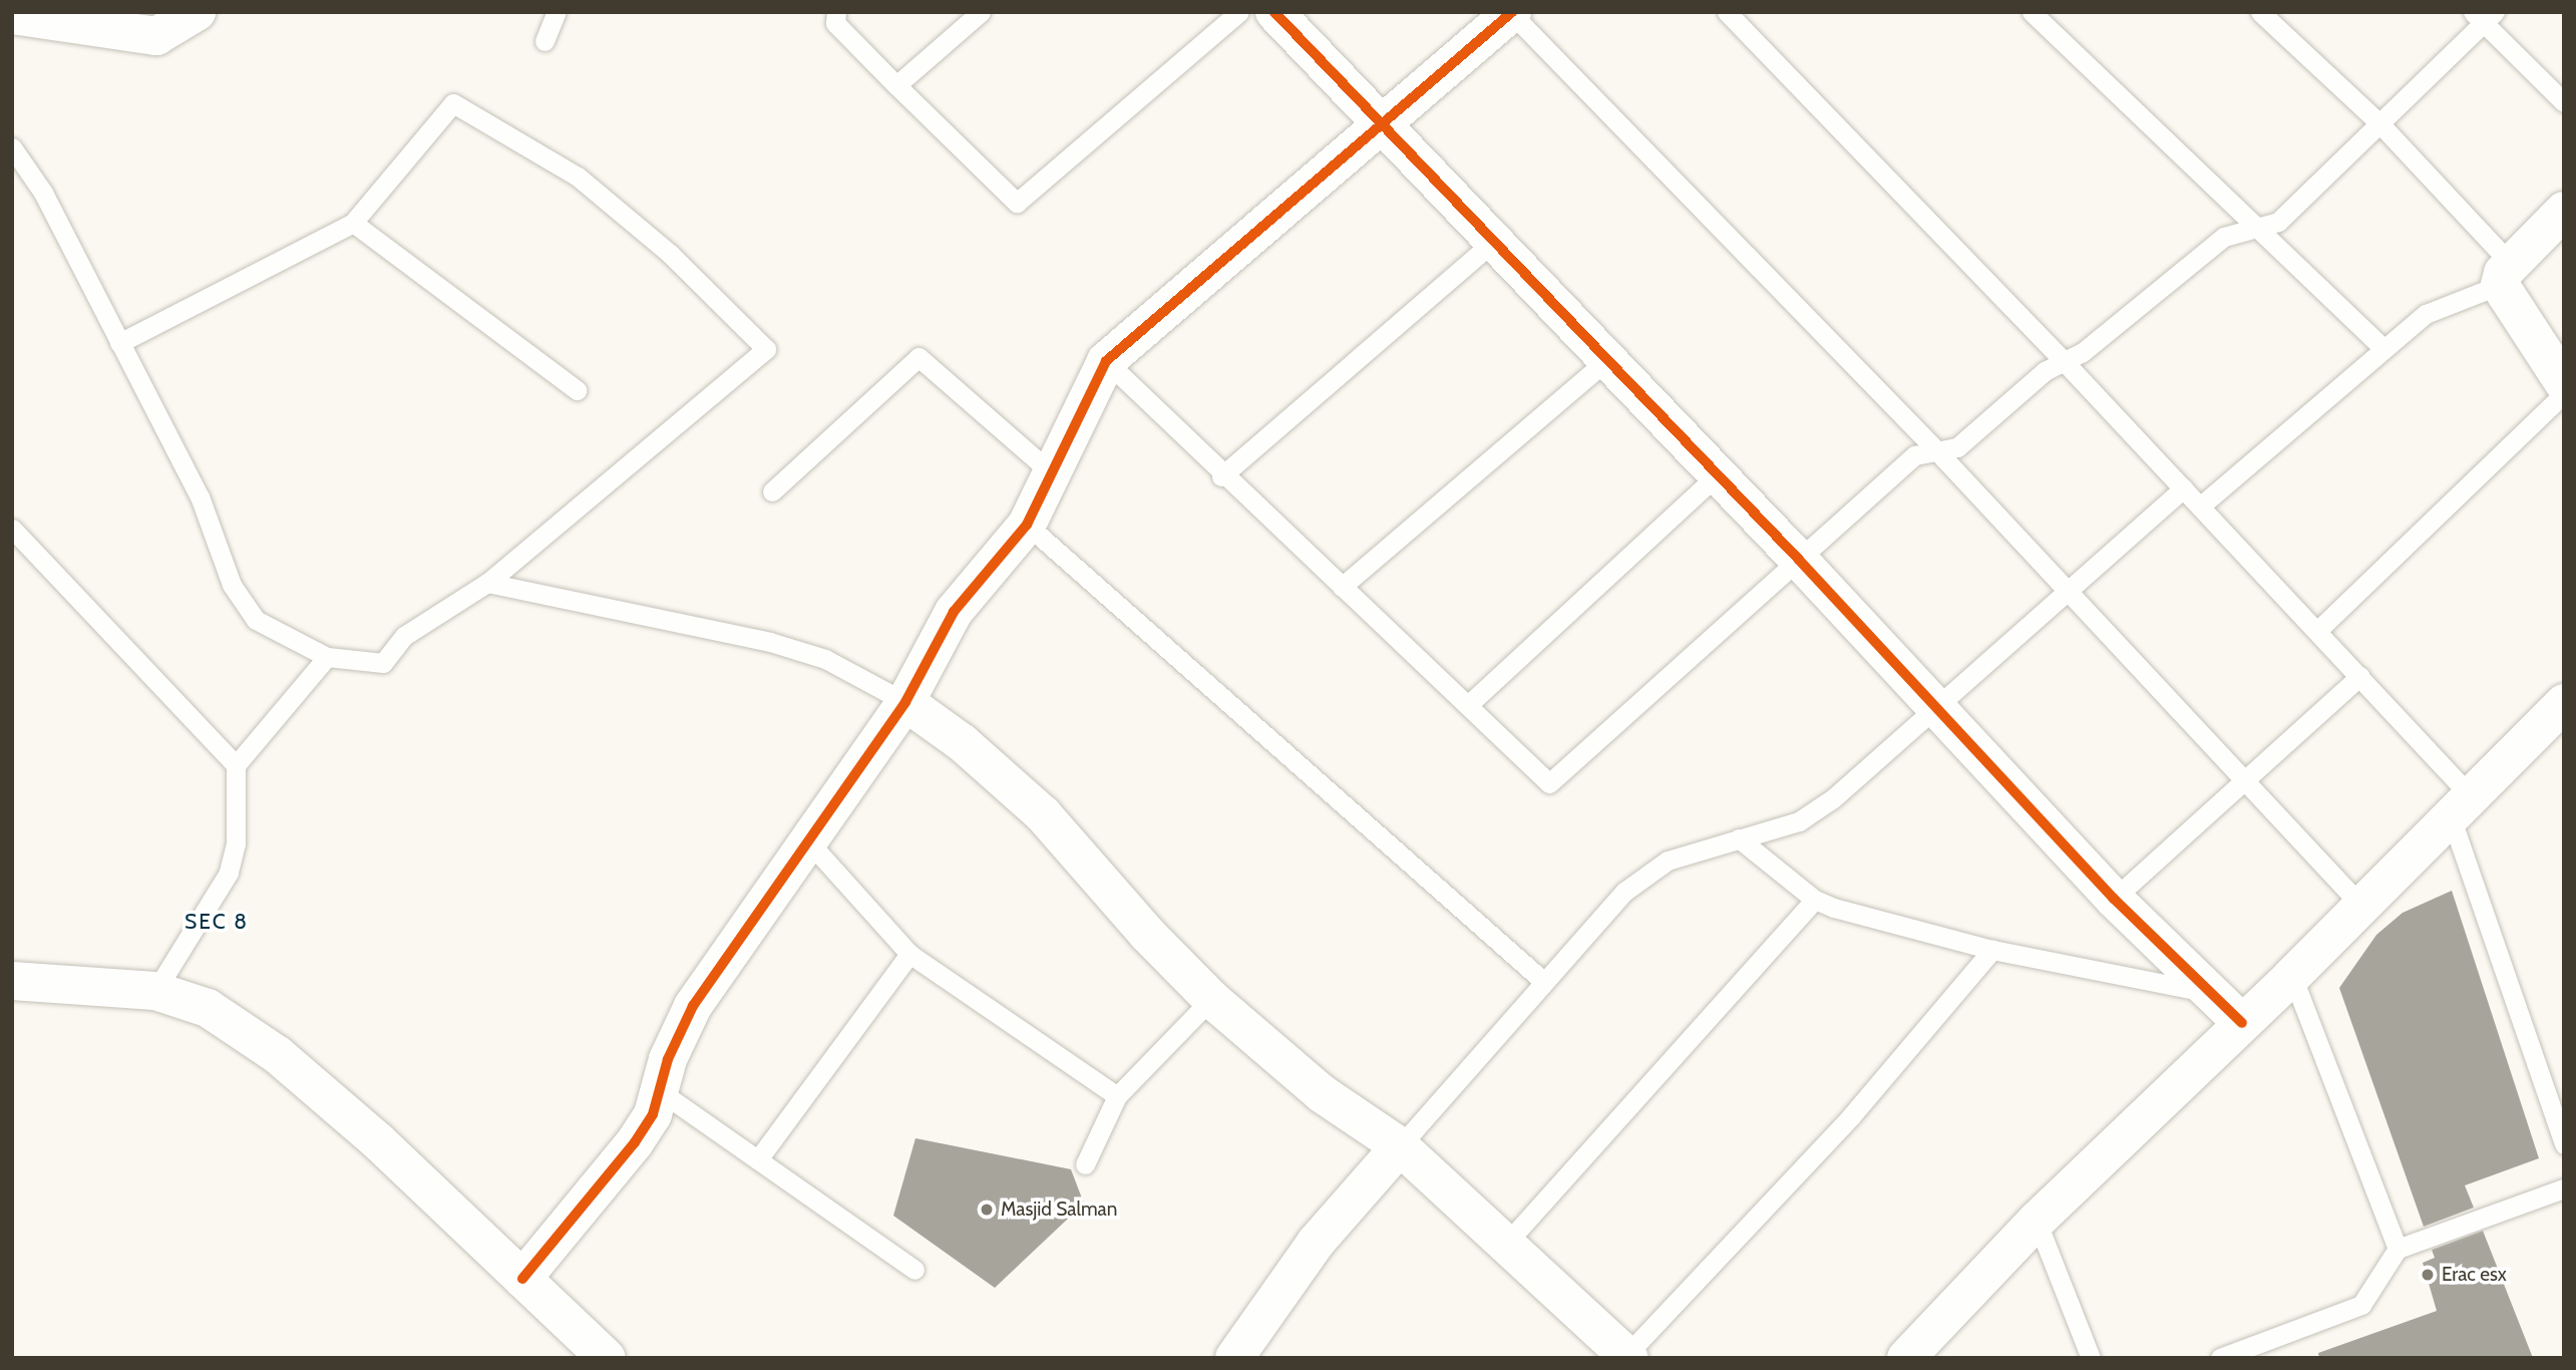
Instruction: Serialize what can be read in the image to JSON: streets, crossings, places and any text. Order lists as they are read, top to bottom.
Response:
{
  "districts": ["SEC 8"],
  "places": ["Masjid Salman", "Erac esx"]
}
